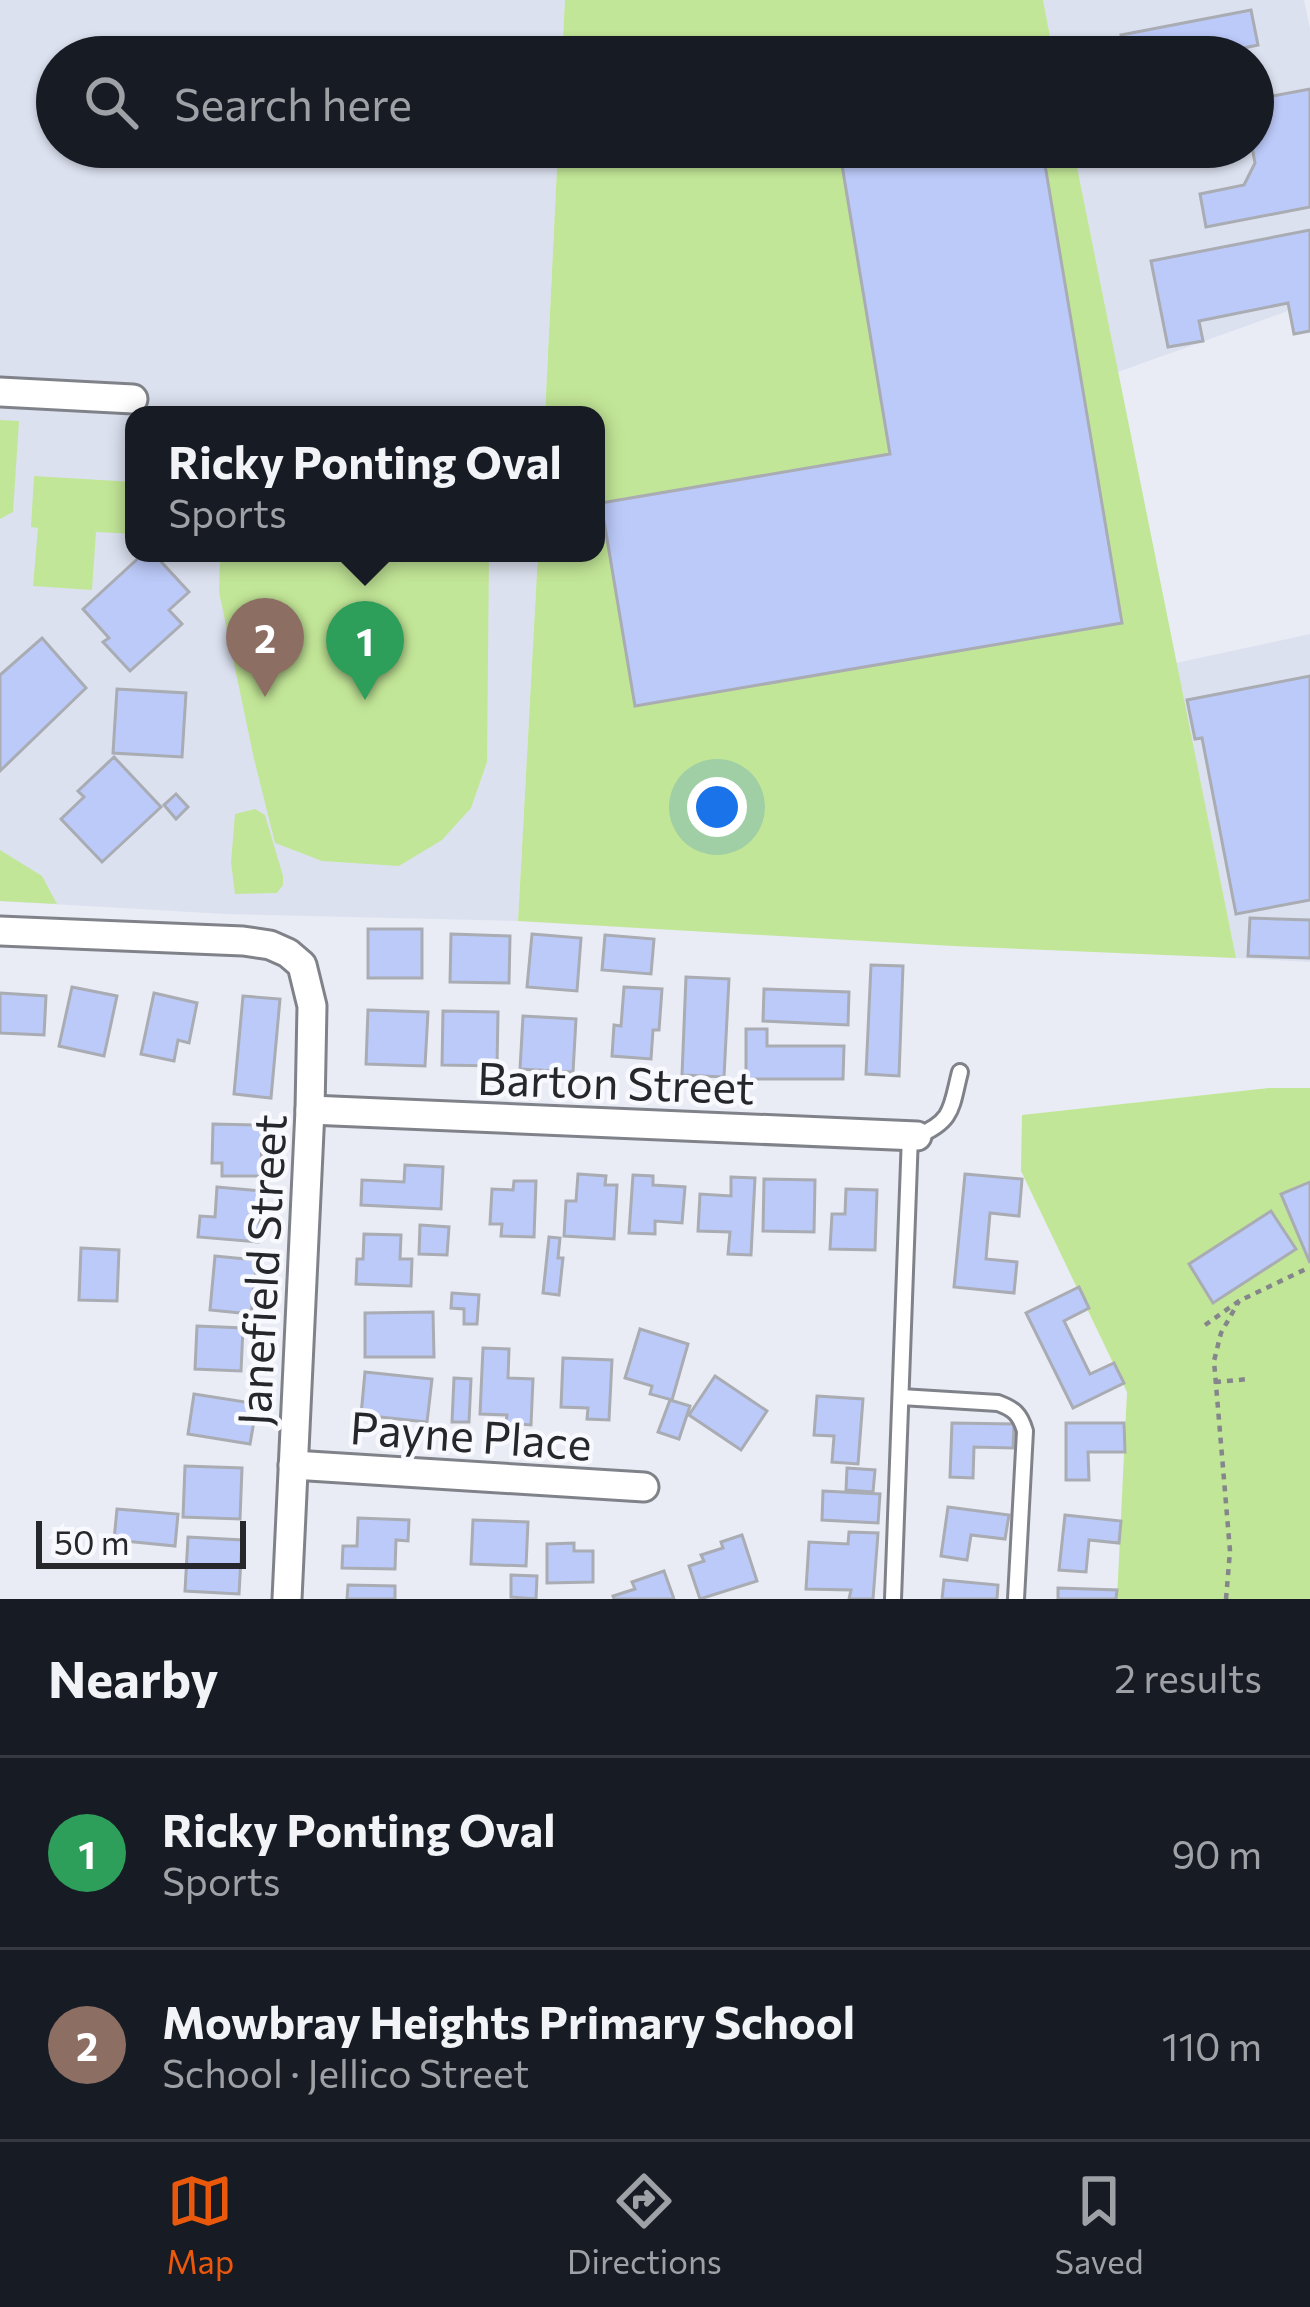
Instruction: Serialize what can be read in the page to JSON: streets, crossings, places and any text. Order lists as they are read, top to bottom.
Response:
{
  "streets": {
    "street": ["Barton Street", "Janefield Street", "Payne Place"]
  },
  "crossings": [
    ["Barton Street", "Janefield Street"],
    ["Janefield Street", "Payne Place"]
  ],
  "scale_bar": "50 m",
  "page": {
    "search": "Search here",
    "popup": ["Ricky Ponting Oval", "Sports"],
    "pins": ["2", "1"],
    "scale": "50 m",
    "heading": ["Nearby", "2 results"],
    "list": [
      {
        "mark": "1",
        "name": "Ricky Ponting Oval",
        "note": "Sports",
        "value": "90 m"
      },
      {
        "mark": "2",
        "name": "Mowbray Heights Primary School",
        "note": "School · Jellico Street",
        "value": "110 m"
      }
    ],
    "nav": ["Map", "Directions", "Saved"]
  }
}
